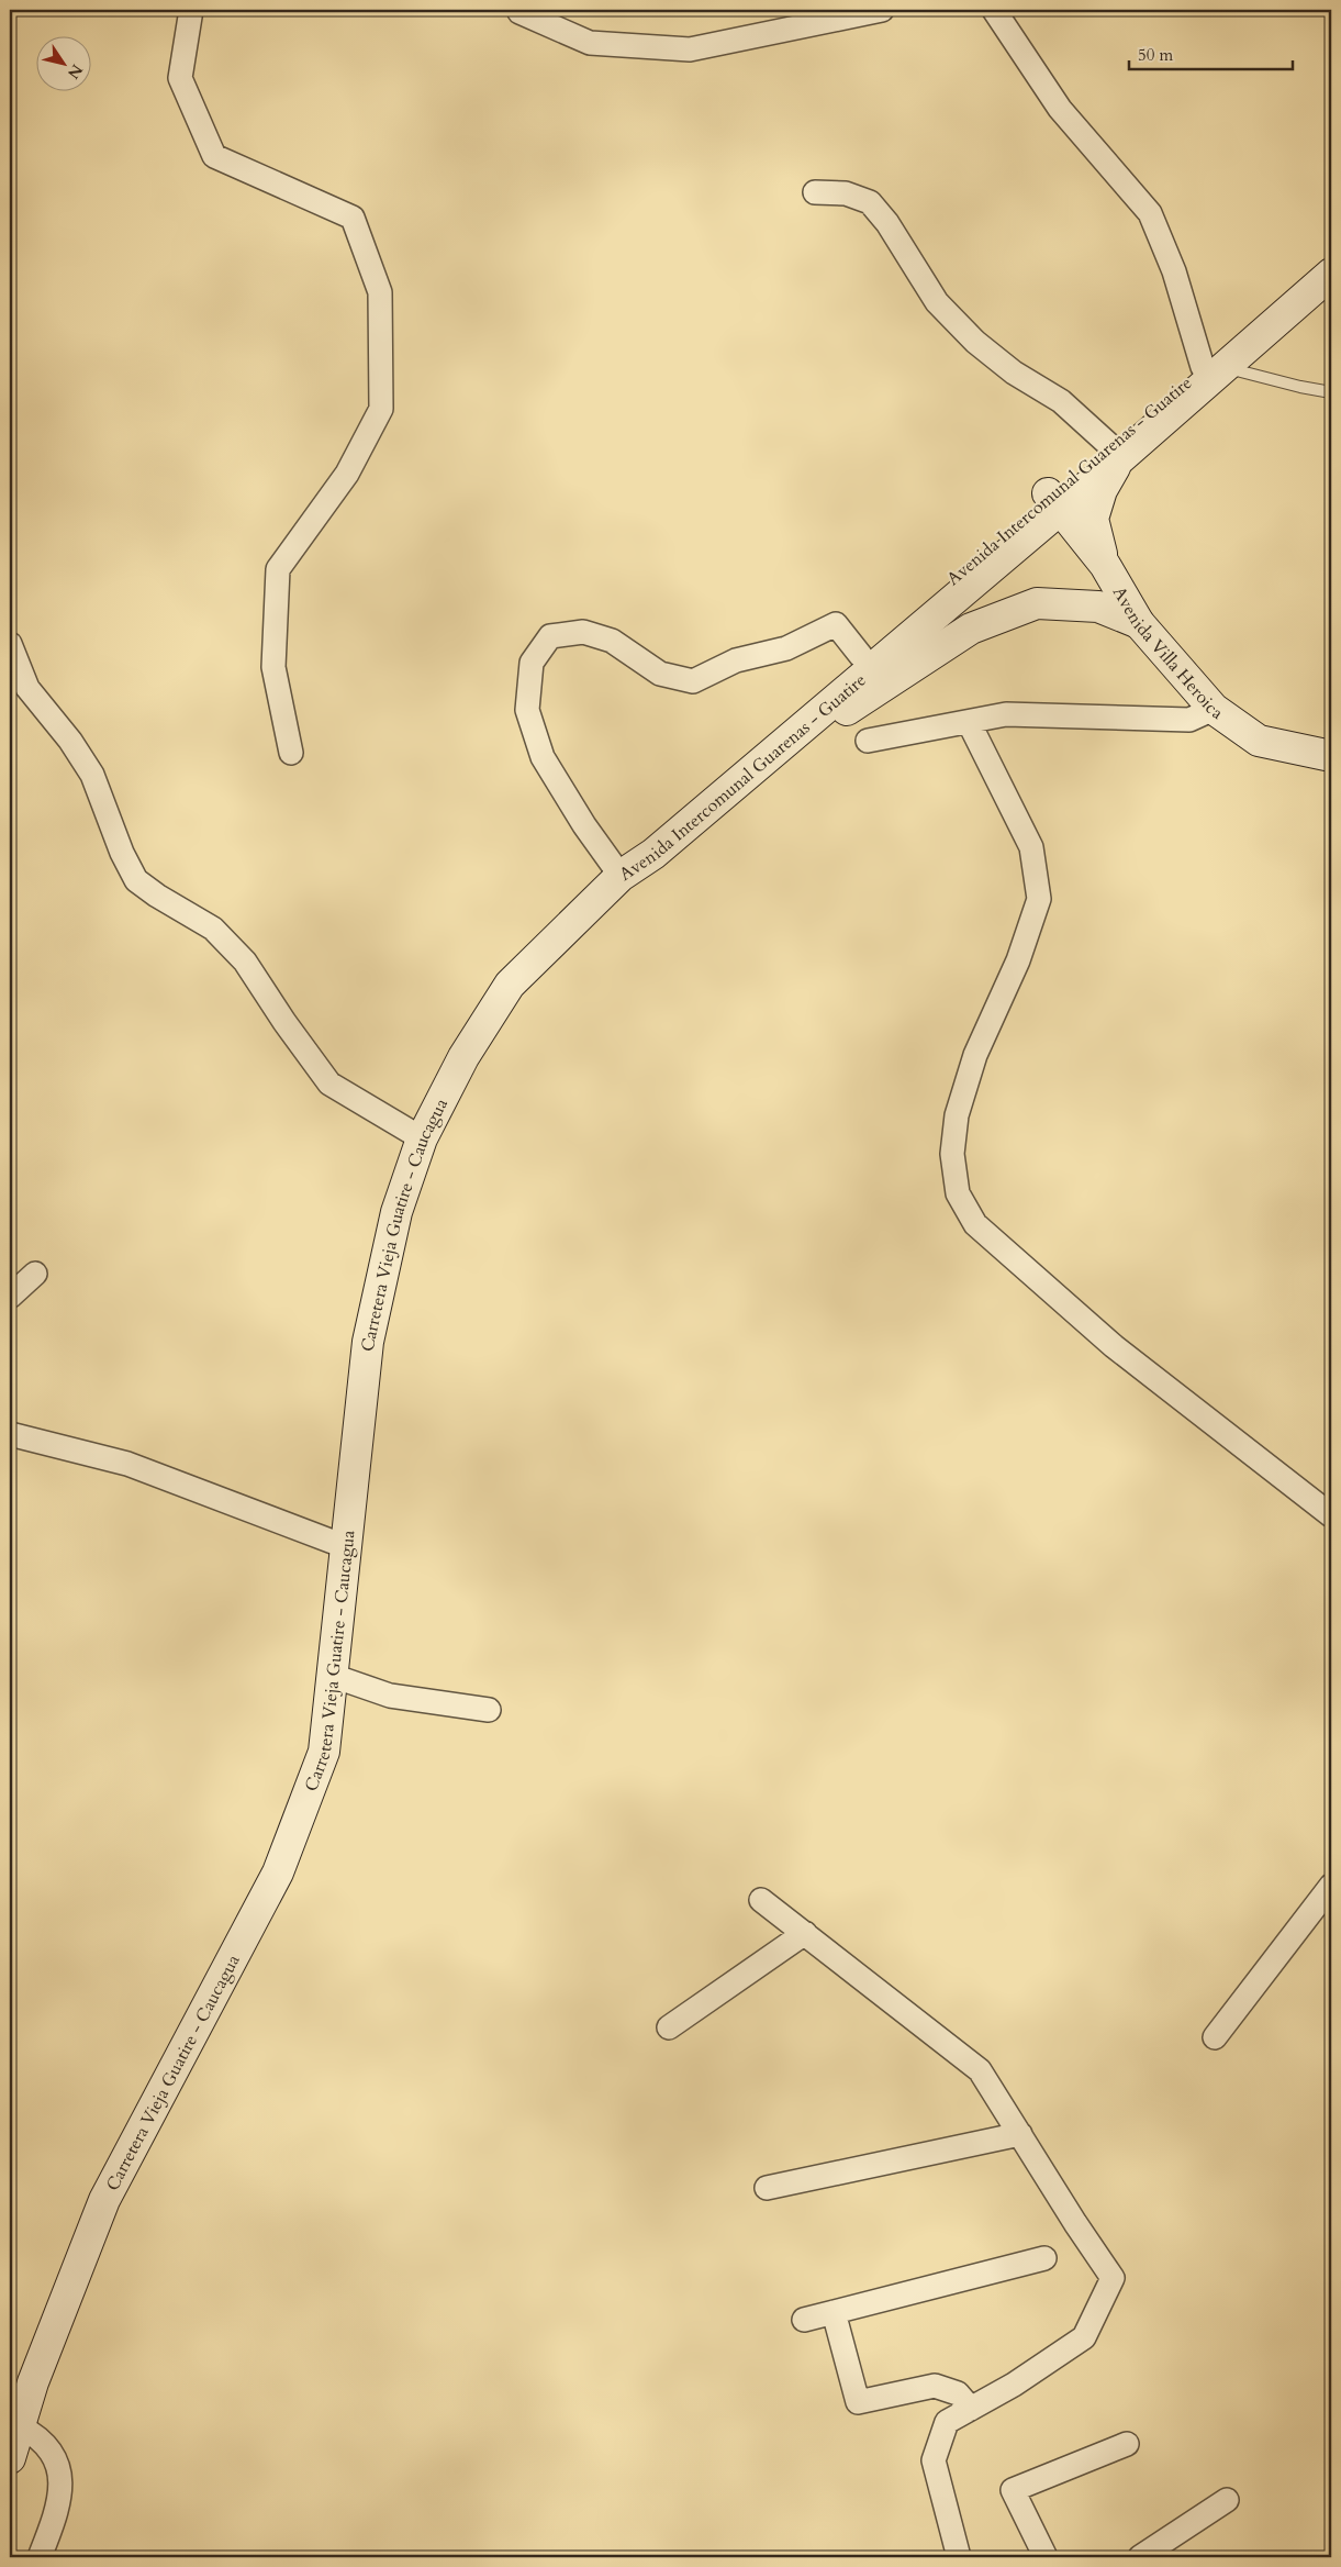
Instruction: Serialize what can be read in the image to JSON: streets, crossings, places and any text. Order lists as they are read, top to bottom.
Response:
{
  "streets": {
    "main road": ["Avenida Intercomunal Guarenas - Guatire", "Avenida Villa Heroica", "Carretera Vieja Guatire - Caucagua"]
  },
  "crossings": [
    ["Avenida Intercomunal Guarenas - Guatire", "Avenida Villa Heroica"],
    ["Avenida Intercomunal Guarenas - Guatire", "Carretera Vieja Guatire - Caucagua"]
  ],
  "scale_bar": "50 m",
  "north": "bottom right"
}
